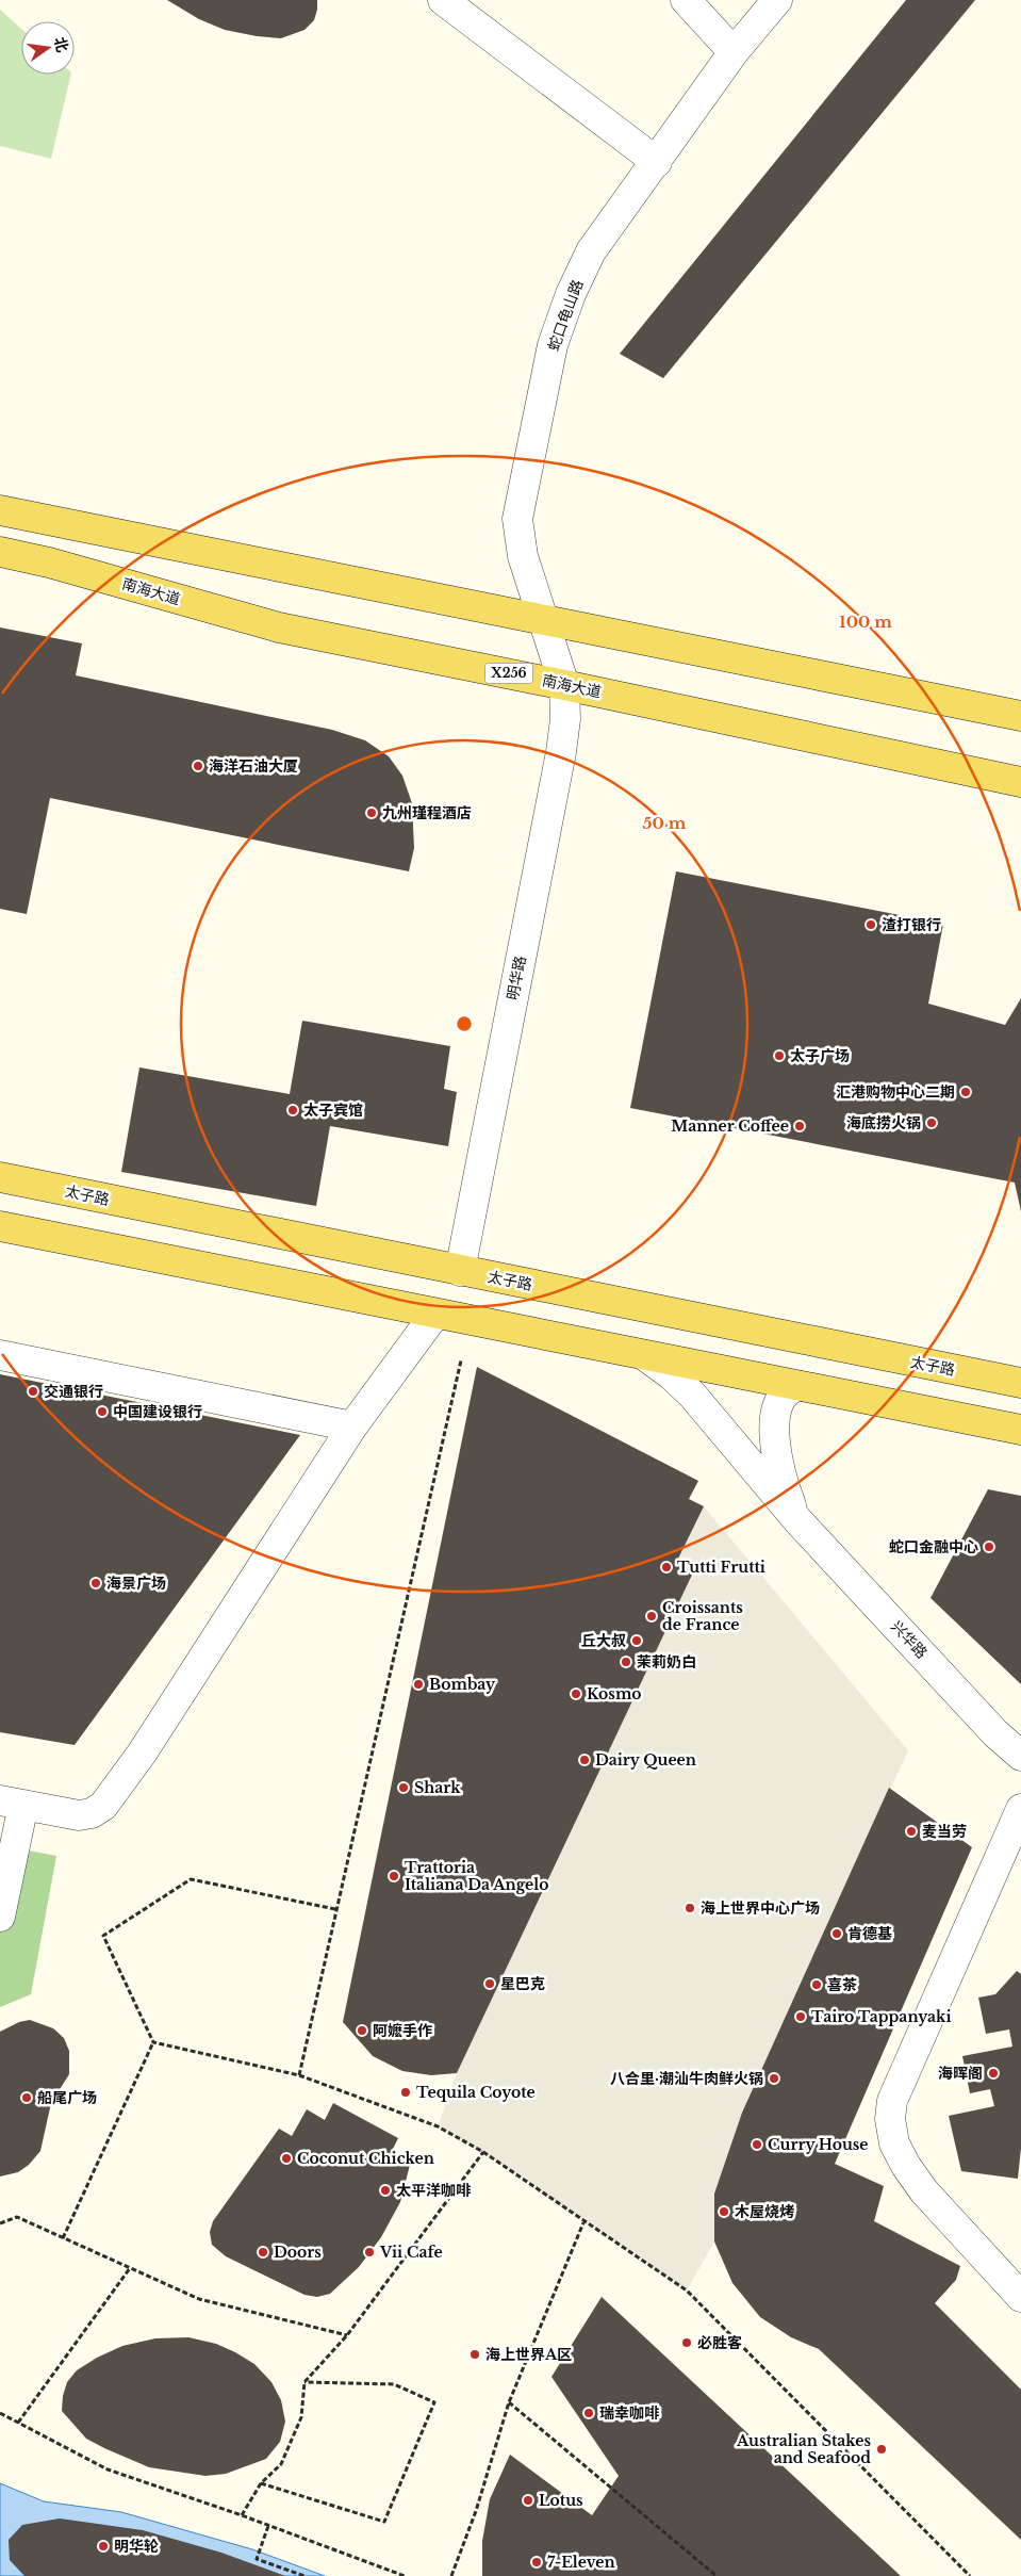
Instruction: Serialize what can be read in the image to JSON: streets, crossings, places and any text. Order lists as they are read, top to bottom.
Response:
{
  "streets": {
    "main road": ["南海大道", "X256", "太子路"],
    "street": ["蛇口龟山路", "明华路", "兴华路"]
  },
  "crossings": [
    ["蛇口龟山路", "南海大道"],
    ["蛇口龟山路", "明华路"],
    ["南海大道", "明华路"],
    ["明华路", "太子路"]
  ],
  "places": [
    "海洋石油大厦",
    "九州瑾程酒店",
    "渣打银行",
    "太子广场",
    "汇港购物中心二期",
    "太子宾馆",
    "海底捞火锅",
    "Manner Coffee",
    "交通银行",
    "中国建设银行",
    "蛇口金融中心",
    "Tutti Frutti",
    "海景广场",
    "Croissants de France",
    "丘大叔",
    "茉莉奶白",
    "Bombay",
    "Kosmo",
    "Dairy Queen",
    "Shark",
    "麦当劳",
    "Trattoria Italiana Da Angelo",
    "海上世界中心广场",
    "肯德基",
    "星巴克",
    "喜茶",
    "Tairo Tappanyaki",
    "阿嬷手作",
    "海晖阁",
    "八合里·潮汕牛肉鲜火锅",
    "Tequila Coyote",
    "船尾广场",
    "Curry House",
    "Coconut Chicken",
    "太平洋咖啡",
    "木屋烧烤",
    "Doors",
    "Vii Cafe",
    "必胜客",
    "海上世界A区",
    "瑞幸咖啡",
    "Australian Stakes and Seafood",
    "Lotus",
    "明华轮",
    "7-Eleven"
  ],
  "north": "right",
  "rings": ["100 m", "50 m"]
}
